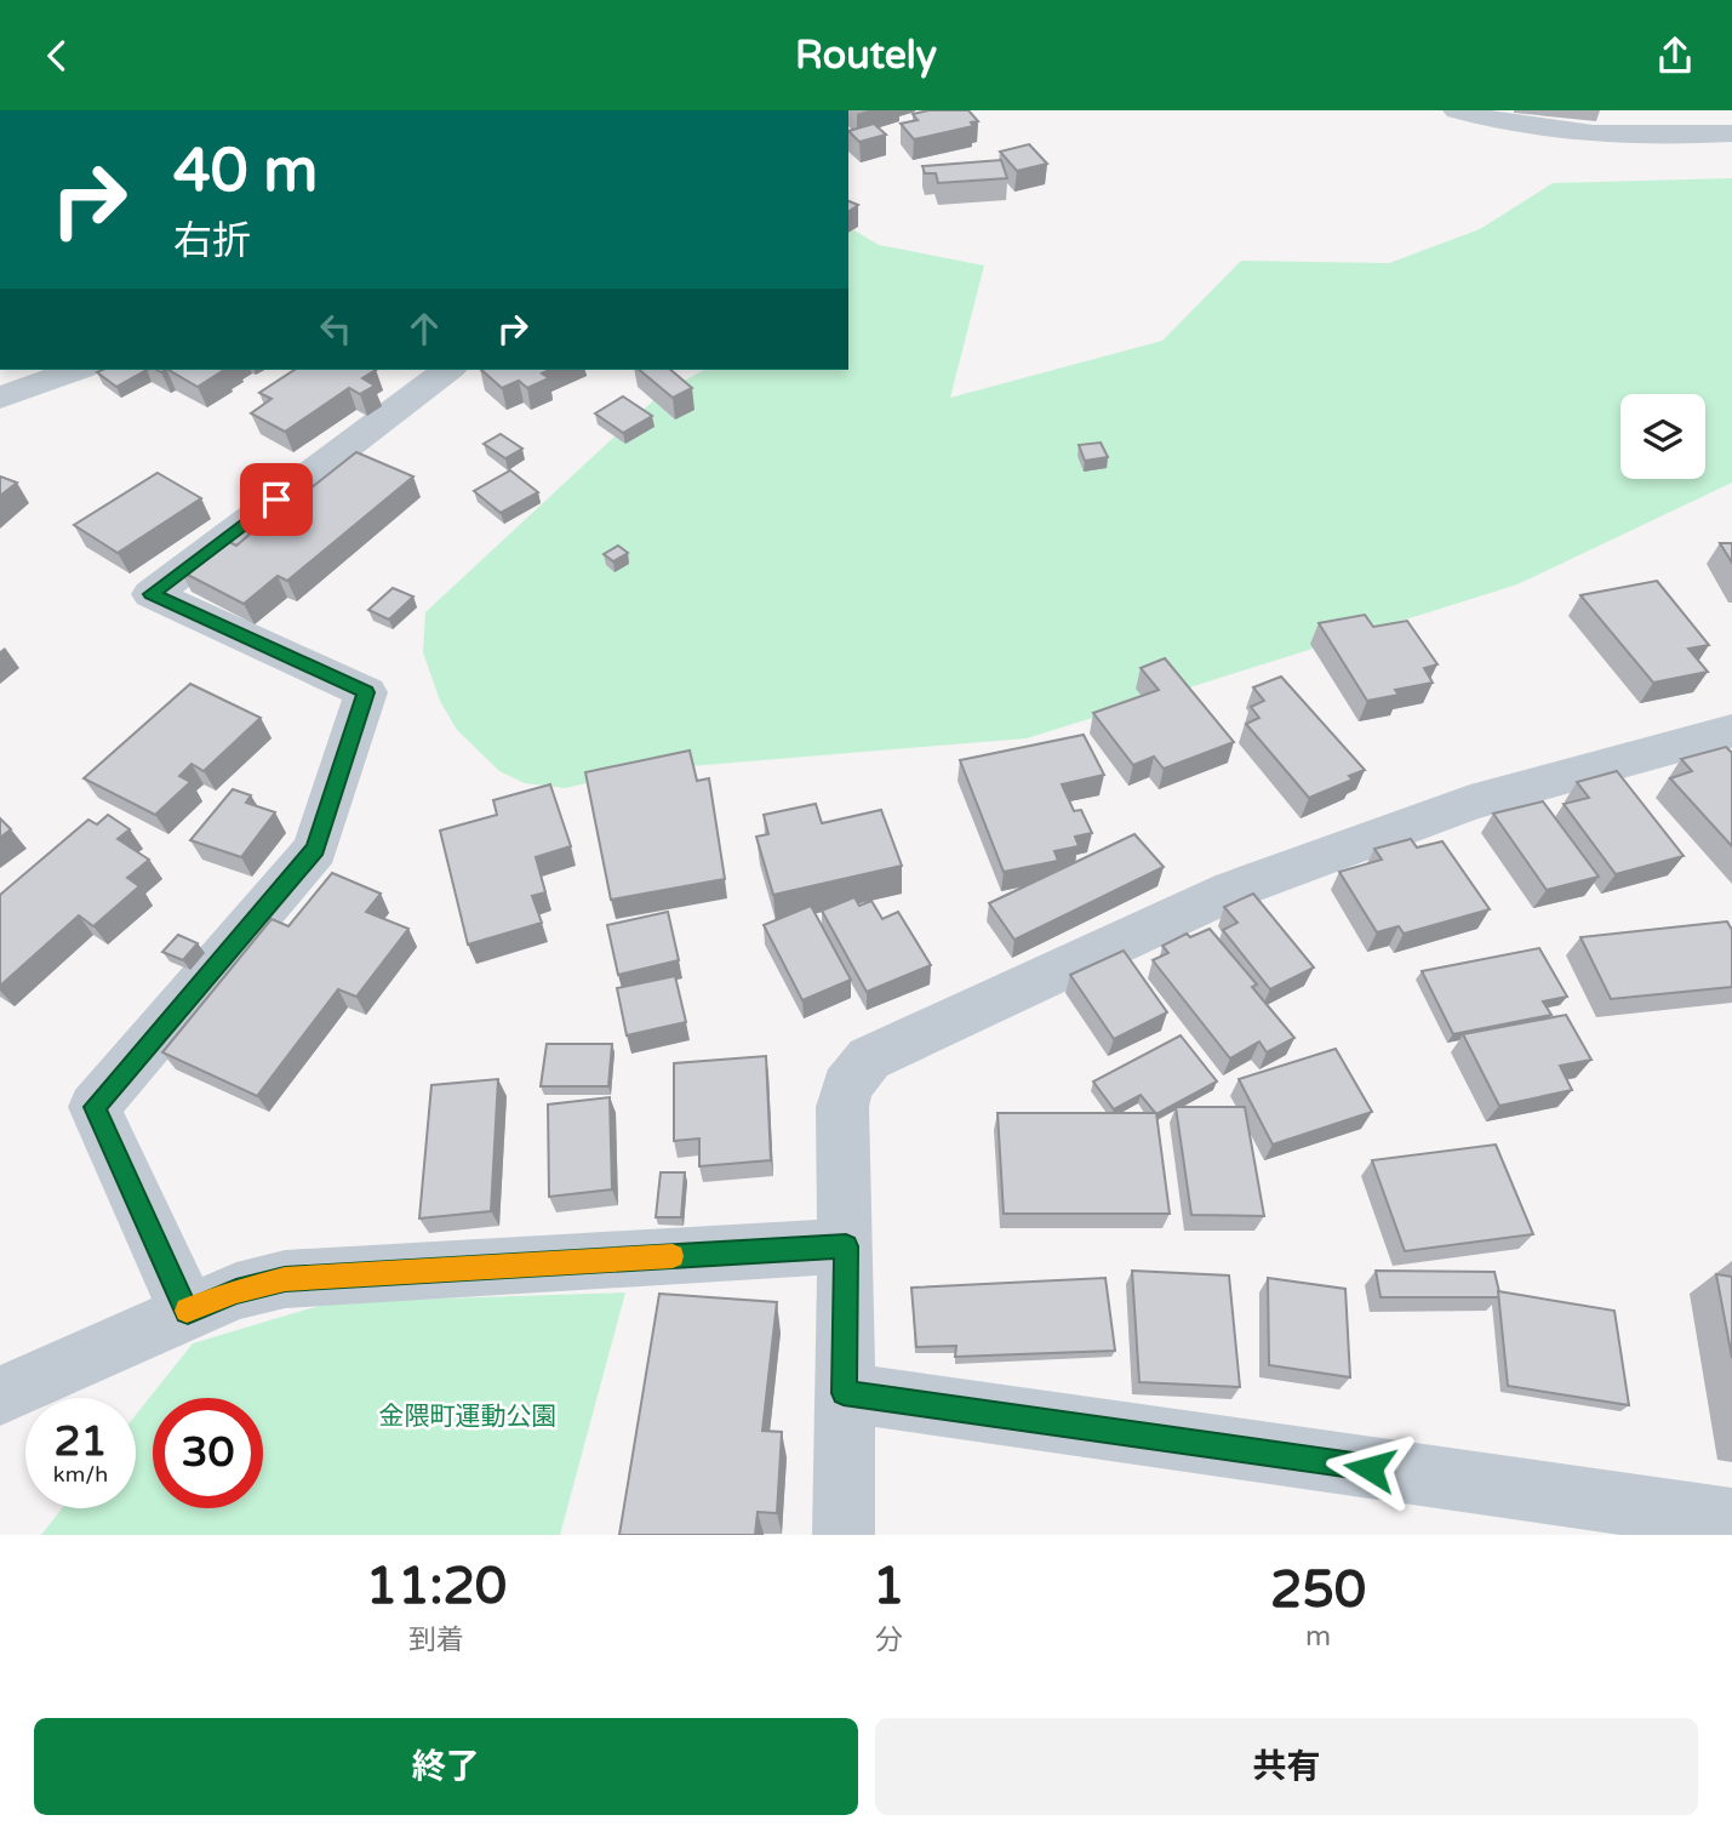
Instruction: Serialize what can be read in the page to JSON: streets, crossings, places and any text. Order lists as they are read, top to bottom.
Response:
{
  "parks": ["金隈町運動公園"],
  "page": {
    "header": "Routely",
    "turn": ["40 m", "右折"],
    "speed": "21 km/h",
    "limit": "30",
    "eta": [
      "11:20",
      "到着",
      "1",
      "分",
      "250",
      "m"
    ],
    "buttons": ["終了", "共有"]
  }
}
